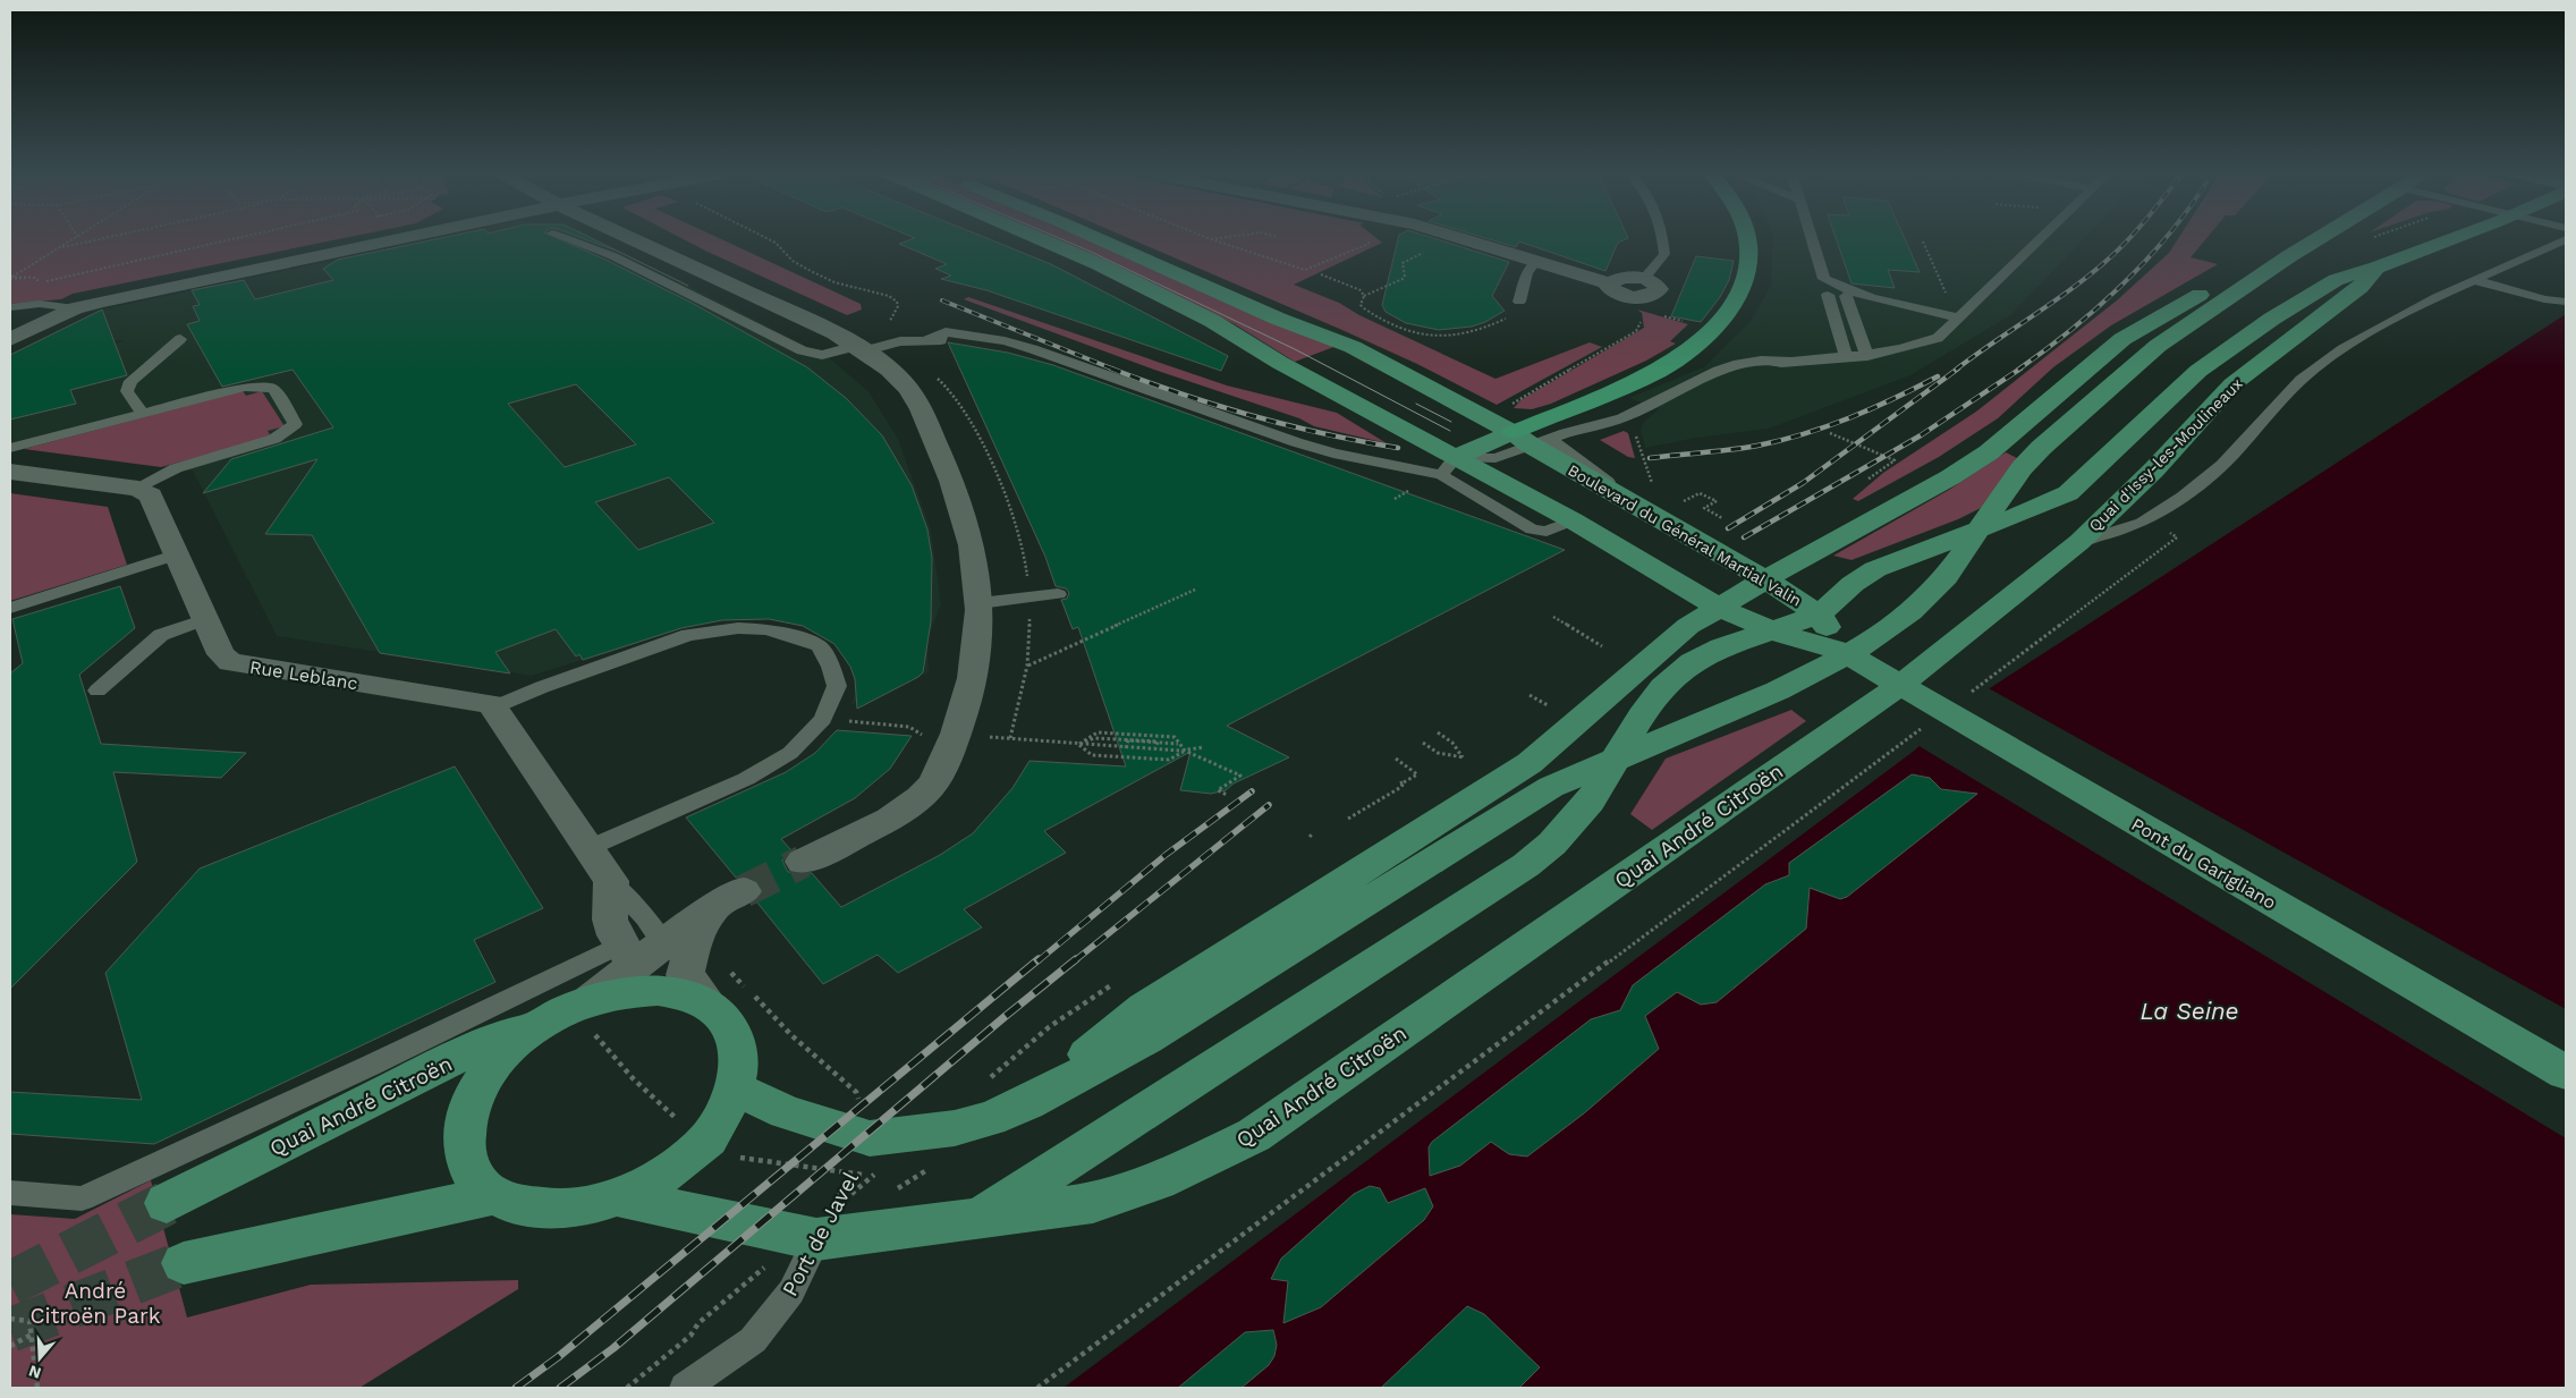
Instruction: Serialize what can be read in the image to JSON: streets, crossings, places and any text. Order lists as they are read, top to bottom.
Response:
{
  "streets": {
    "main road": [
      "Quai d'Issy-les-Moulineaux",
      "Boulevard du Général Martial Valin",
      "Quai André Citroën",
      "Pont du Garigliano"
    ],
    "street": ["Rue Leblanc"],
    "lane": ["Port de Javel"]
  },
  "crossings": [
    ["Quai d'Issy-les-Moulineaux", "Quai André Citroën"],
    ["Boulevard du Général Martial Valin", "Pont du Garigliano"],
    ["Quai André Citroën", "Port de Javel"]
  ],
  "water": ["La Seine"],
  "parks": ["André Citroën Park"],
  "north": "bottom"
}
